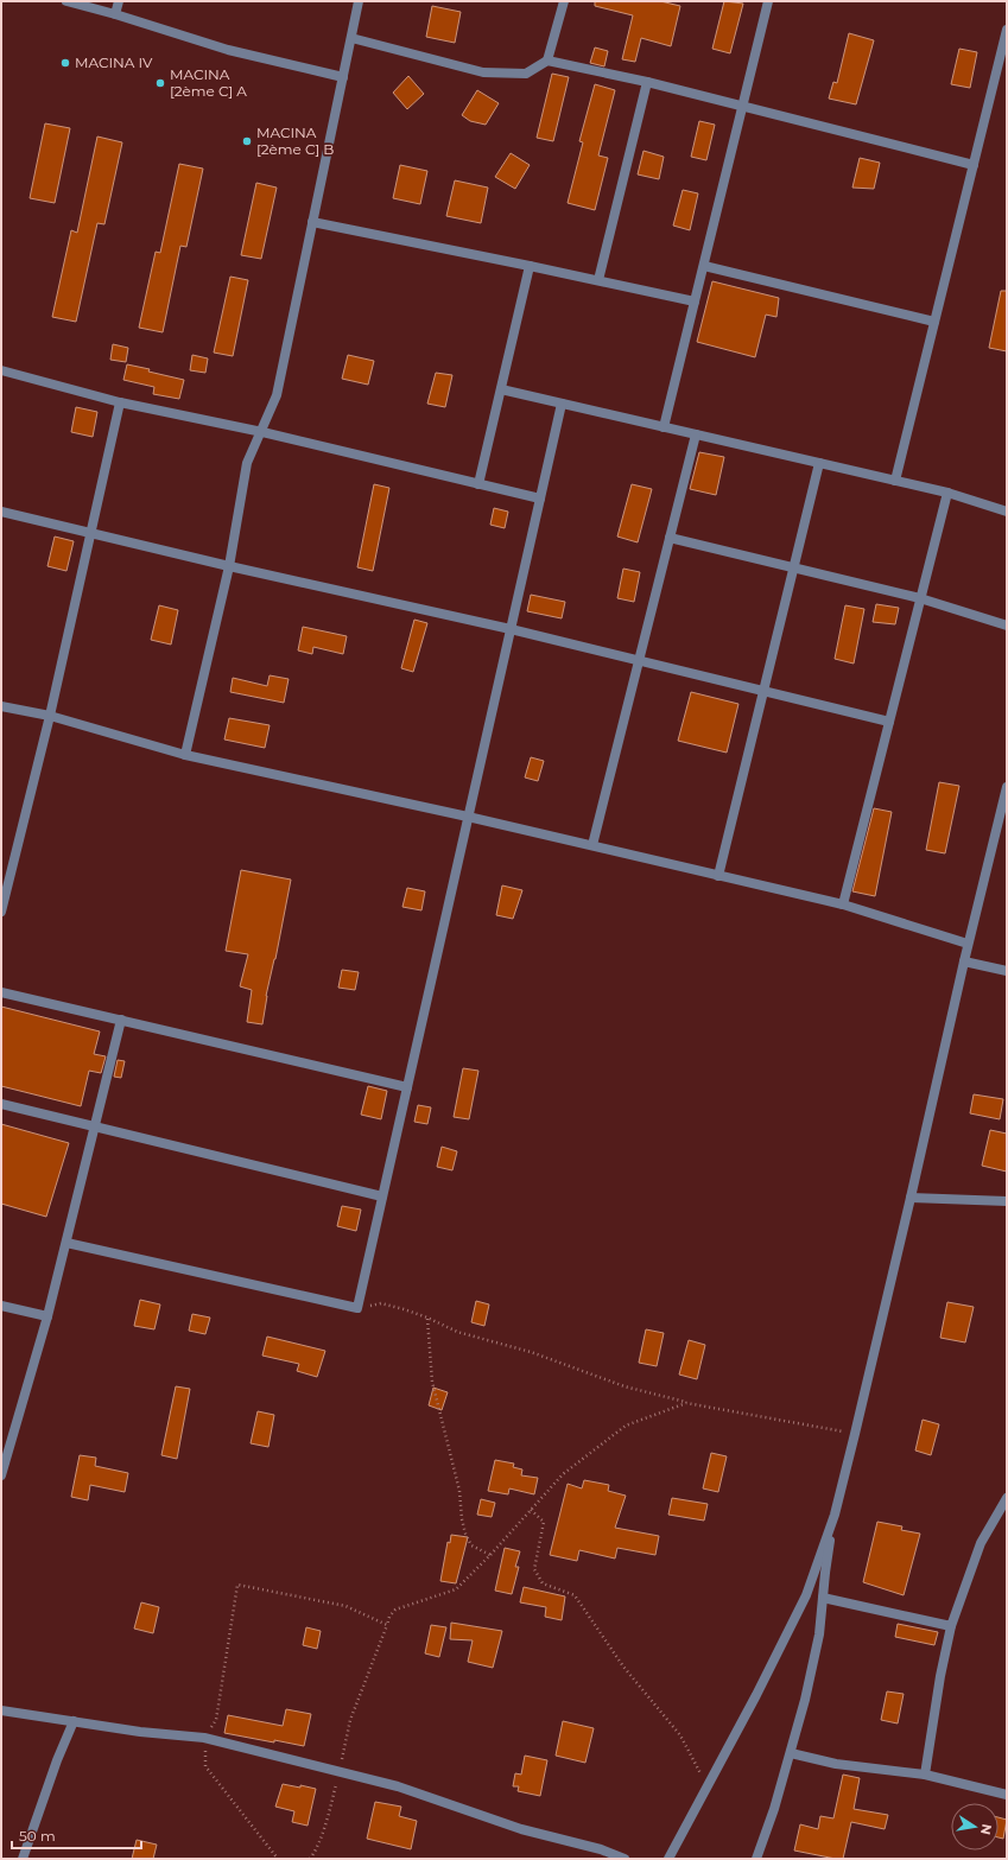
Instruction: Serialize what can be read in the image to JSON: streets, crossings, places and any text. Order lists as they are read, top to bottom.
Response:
{
  "places": ["MACINA IV", "MACINA [2ème C] A", "MACINA [2ème C] B"],
  "scale_bar": "50 m",
  "north": "right"
}
